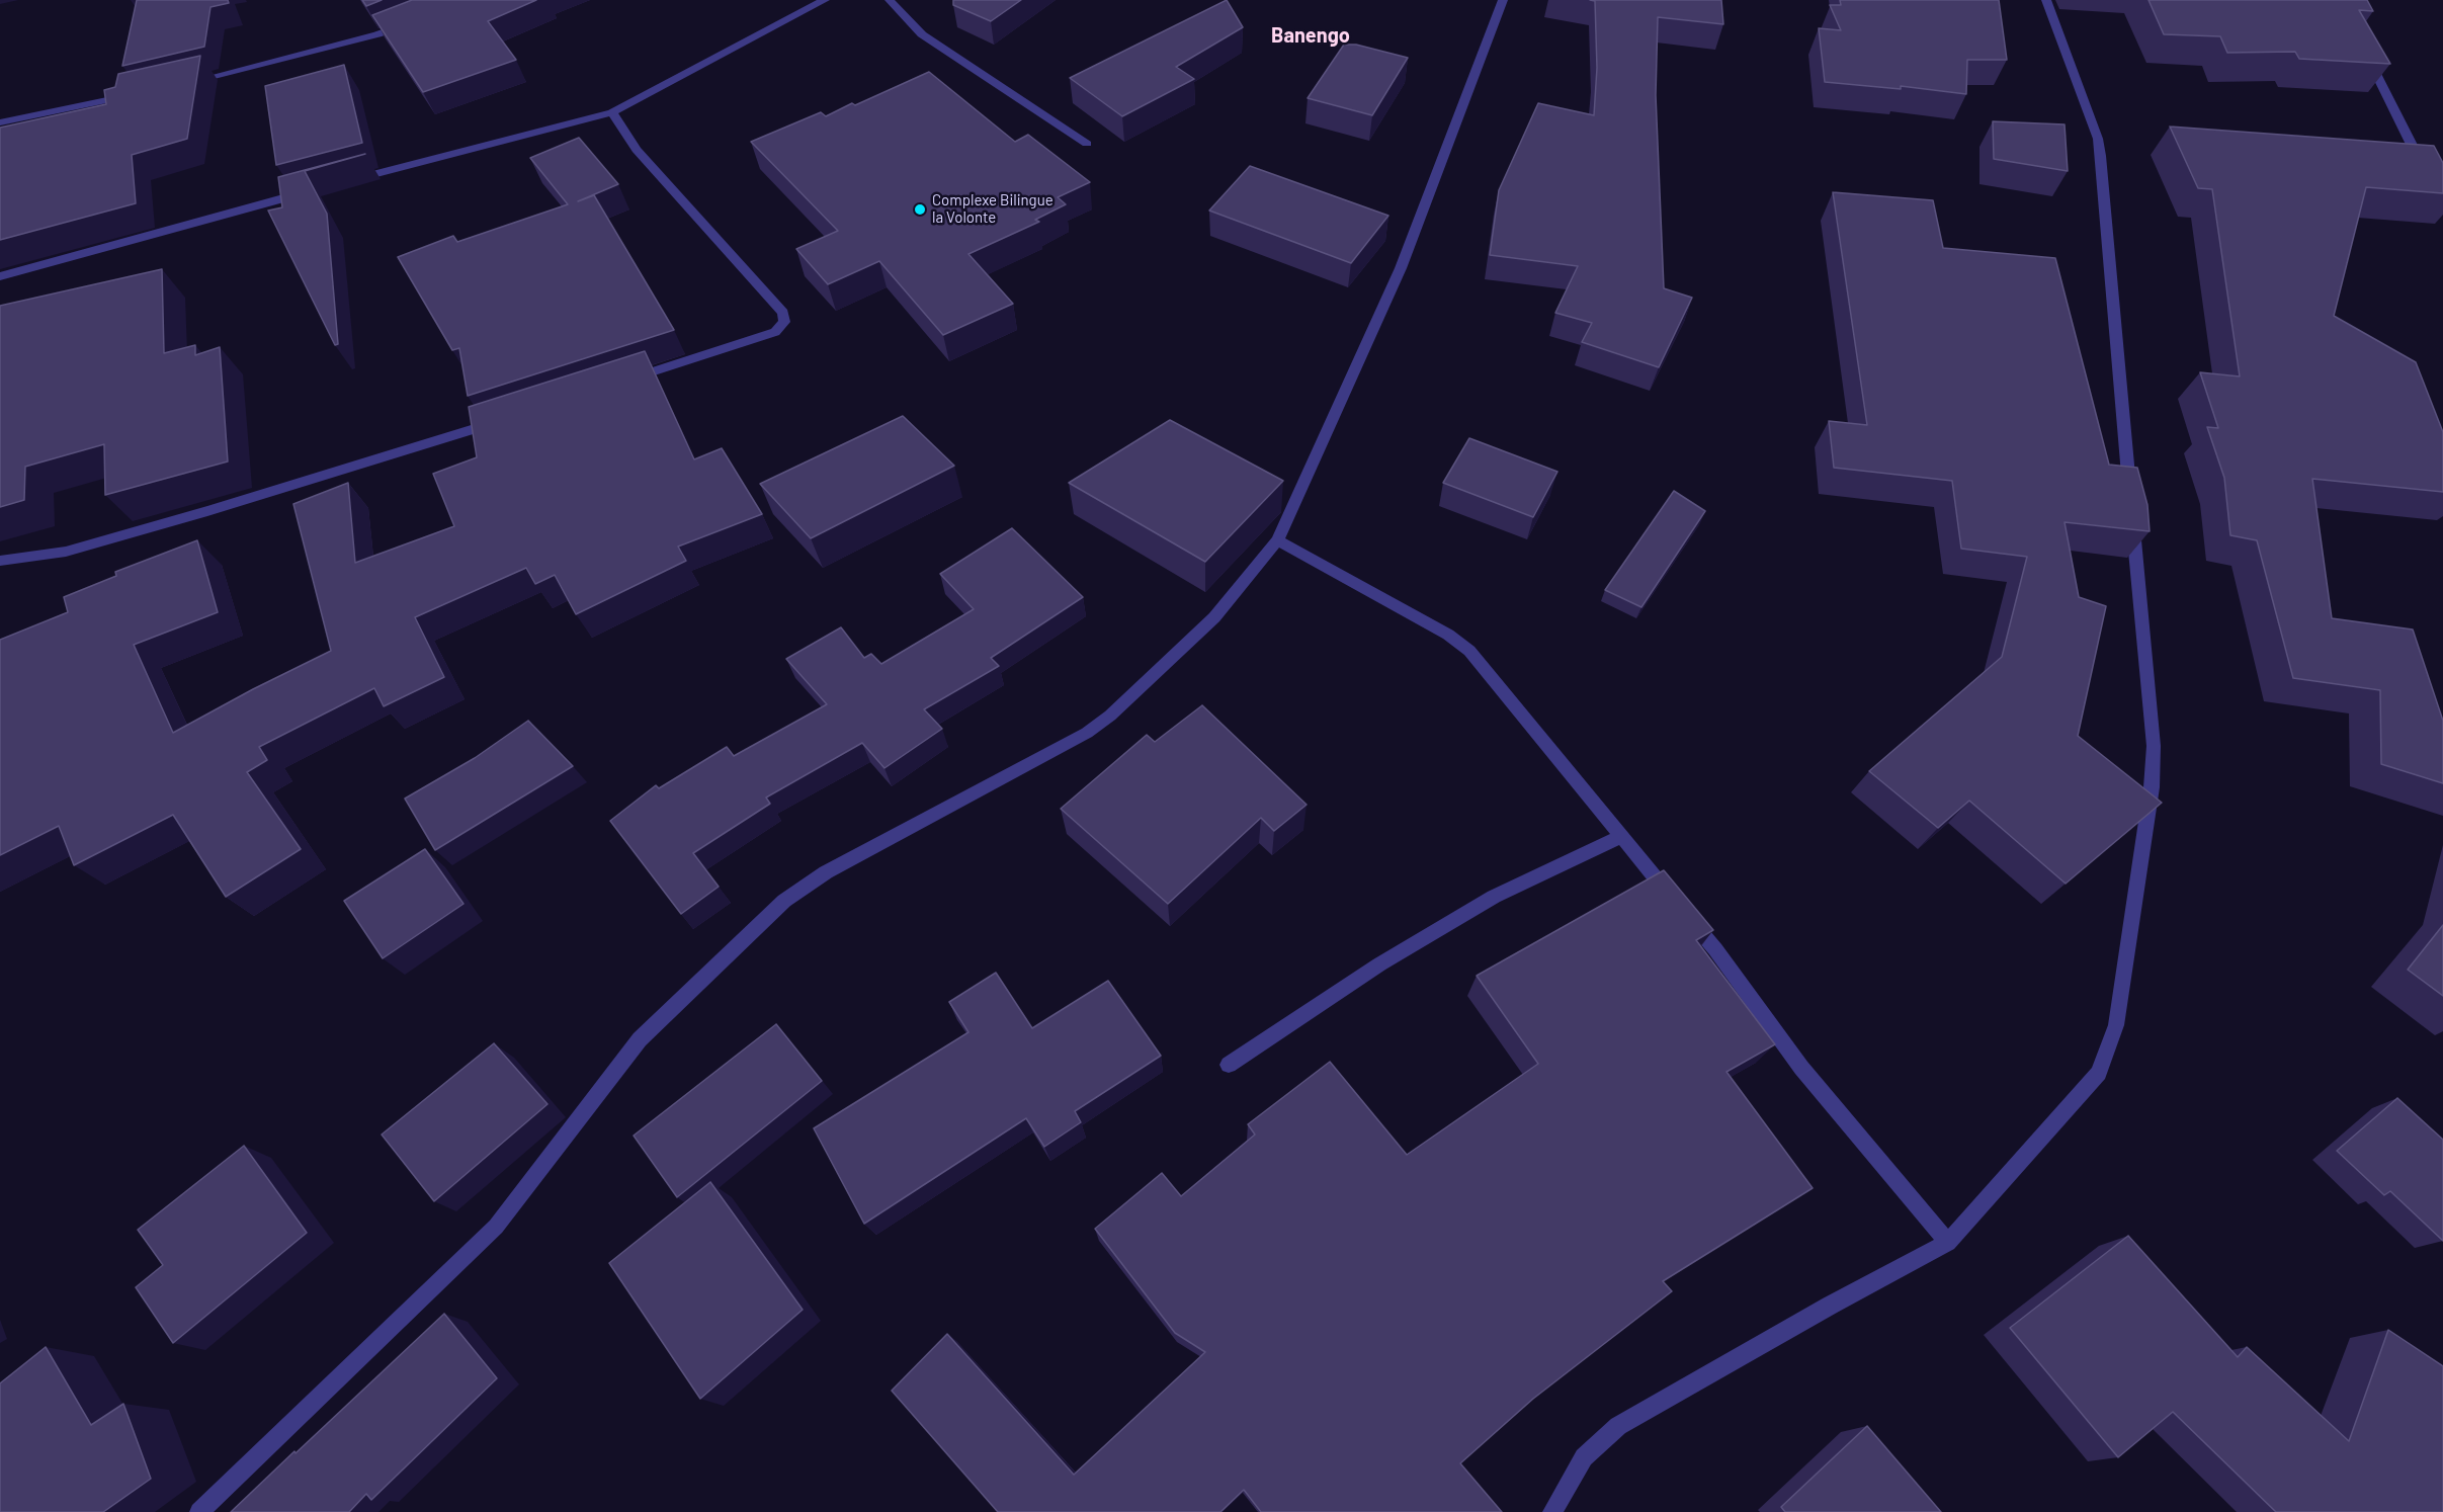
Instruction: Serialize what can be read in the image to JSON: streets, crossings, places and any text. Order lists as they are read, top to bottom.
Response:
{
  "districts": ["Banengo"],
  "places": ["Complexe Bilingue la Volonte"]
}
